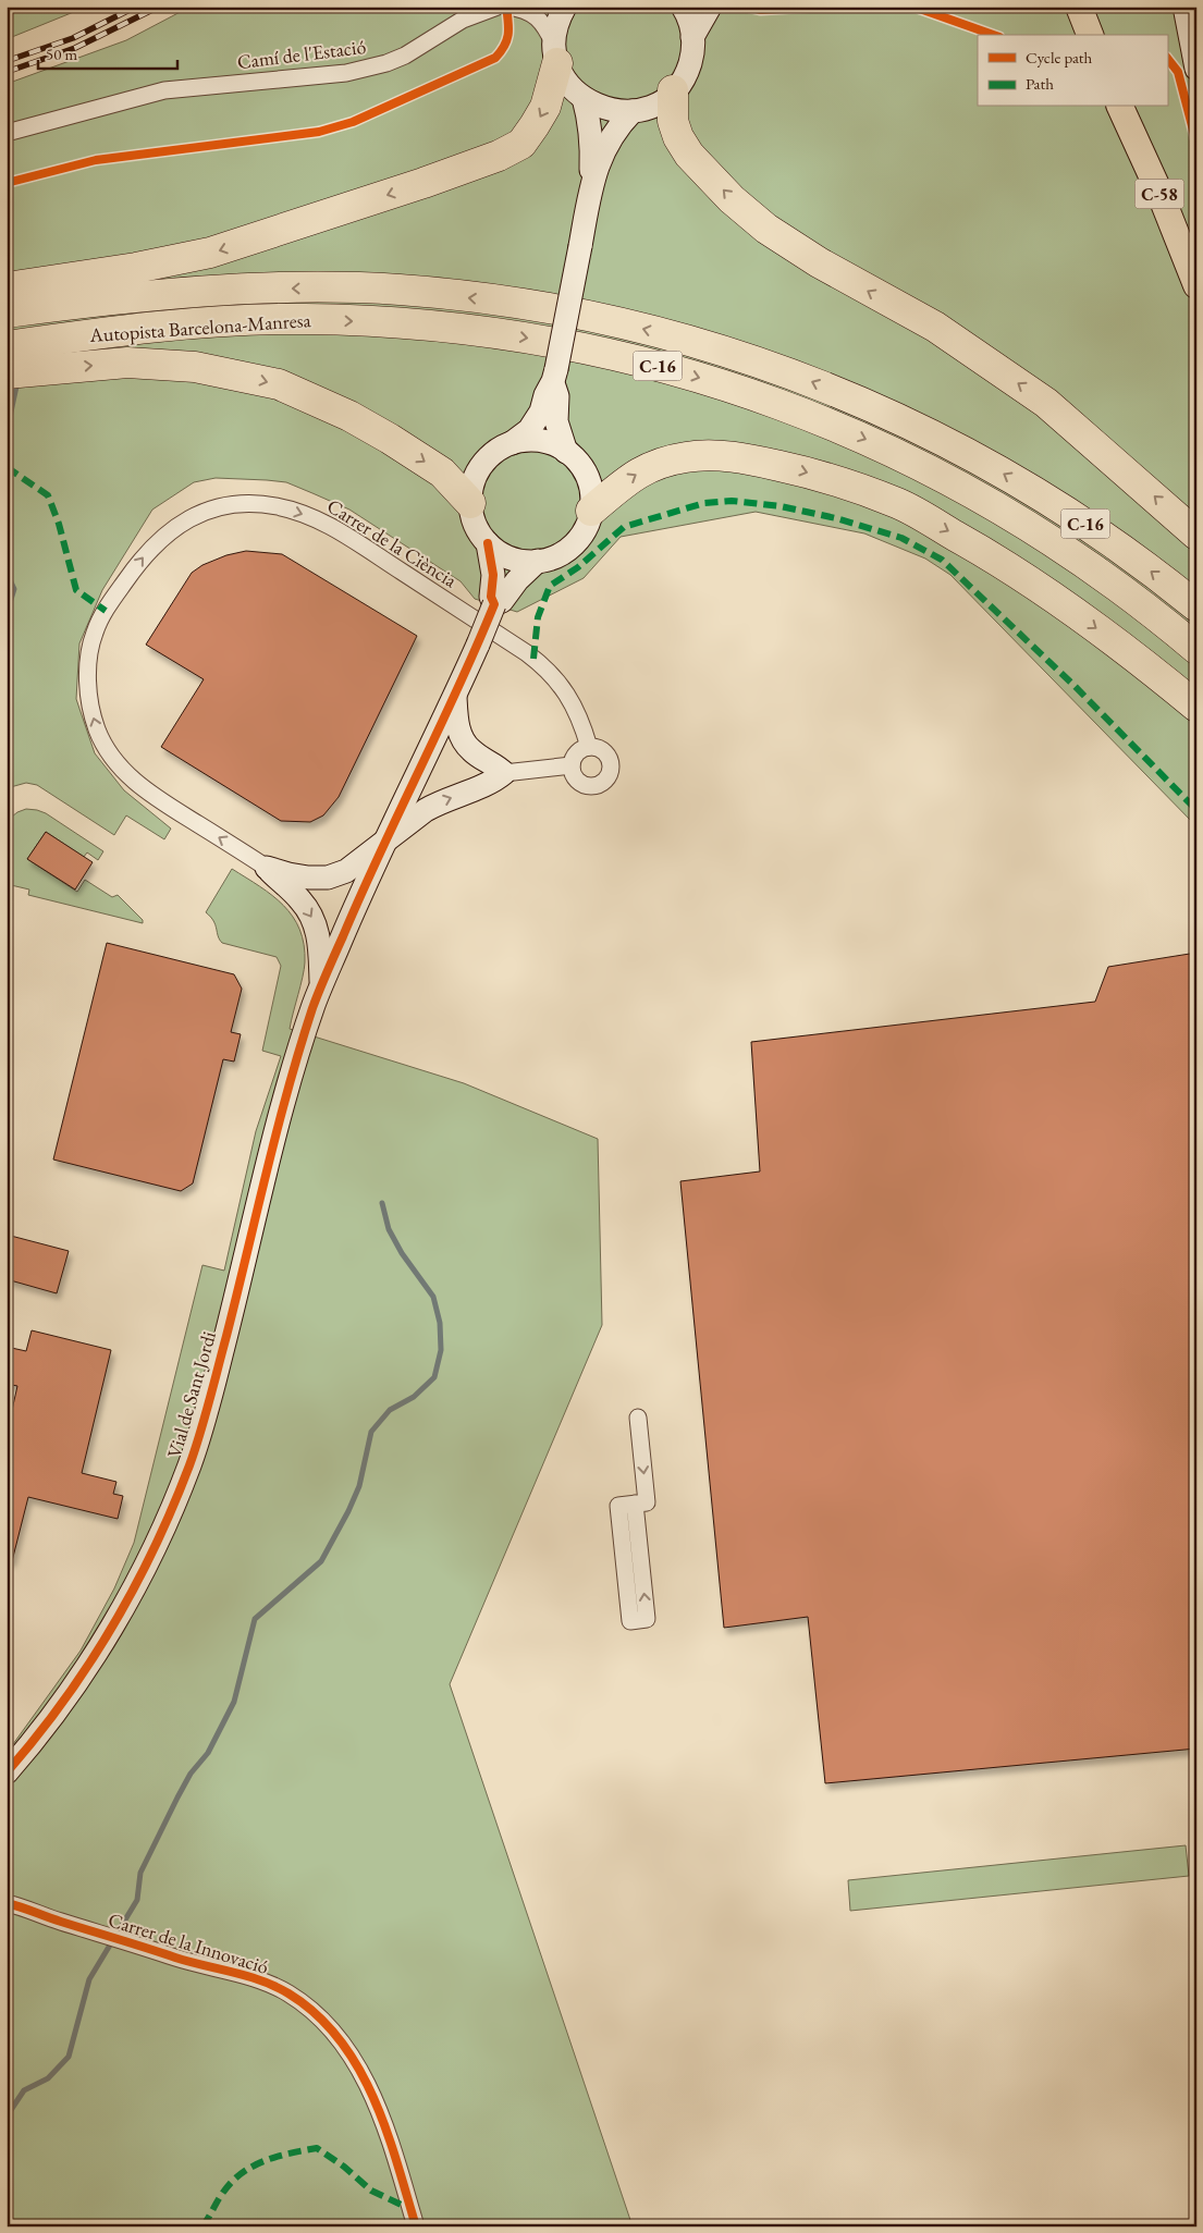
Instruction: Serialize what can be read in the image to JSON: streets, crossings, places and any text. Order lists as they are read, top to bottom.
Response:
{
  "streets": {
    "highway": ["Autopista Barcelona-Manresa", "C-16"],
    "main road": ["C-58"],
    "street": [
      "Camí de l'Estació",
      "Carrer de la Ciència",
      "Vial de Sant Jordi",
      "Carrer de la Innovació"
    ]
  },
  "legend": ["Cycle path", "Path"],
  "scale_bar": "50 m"
}
